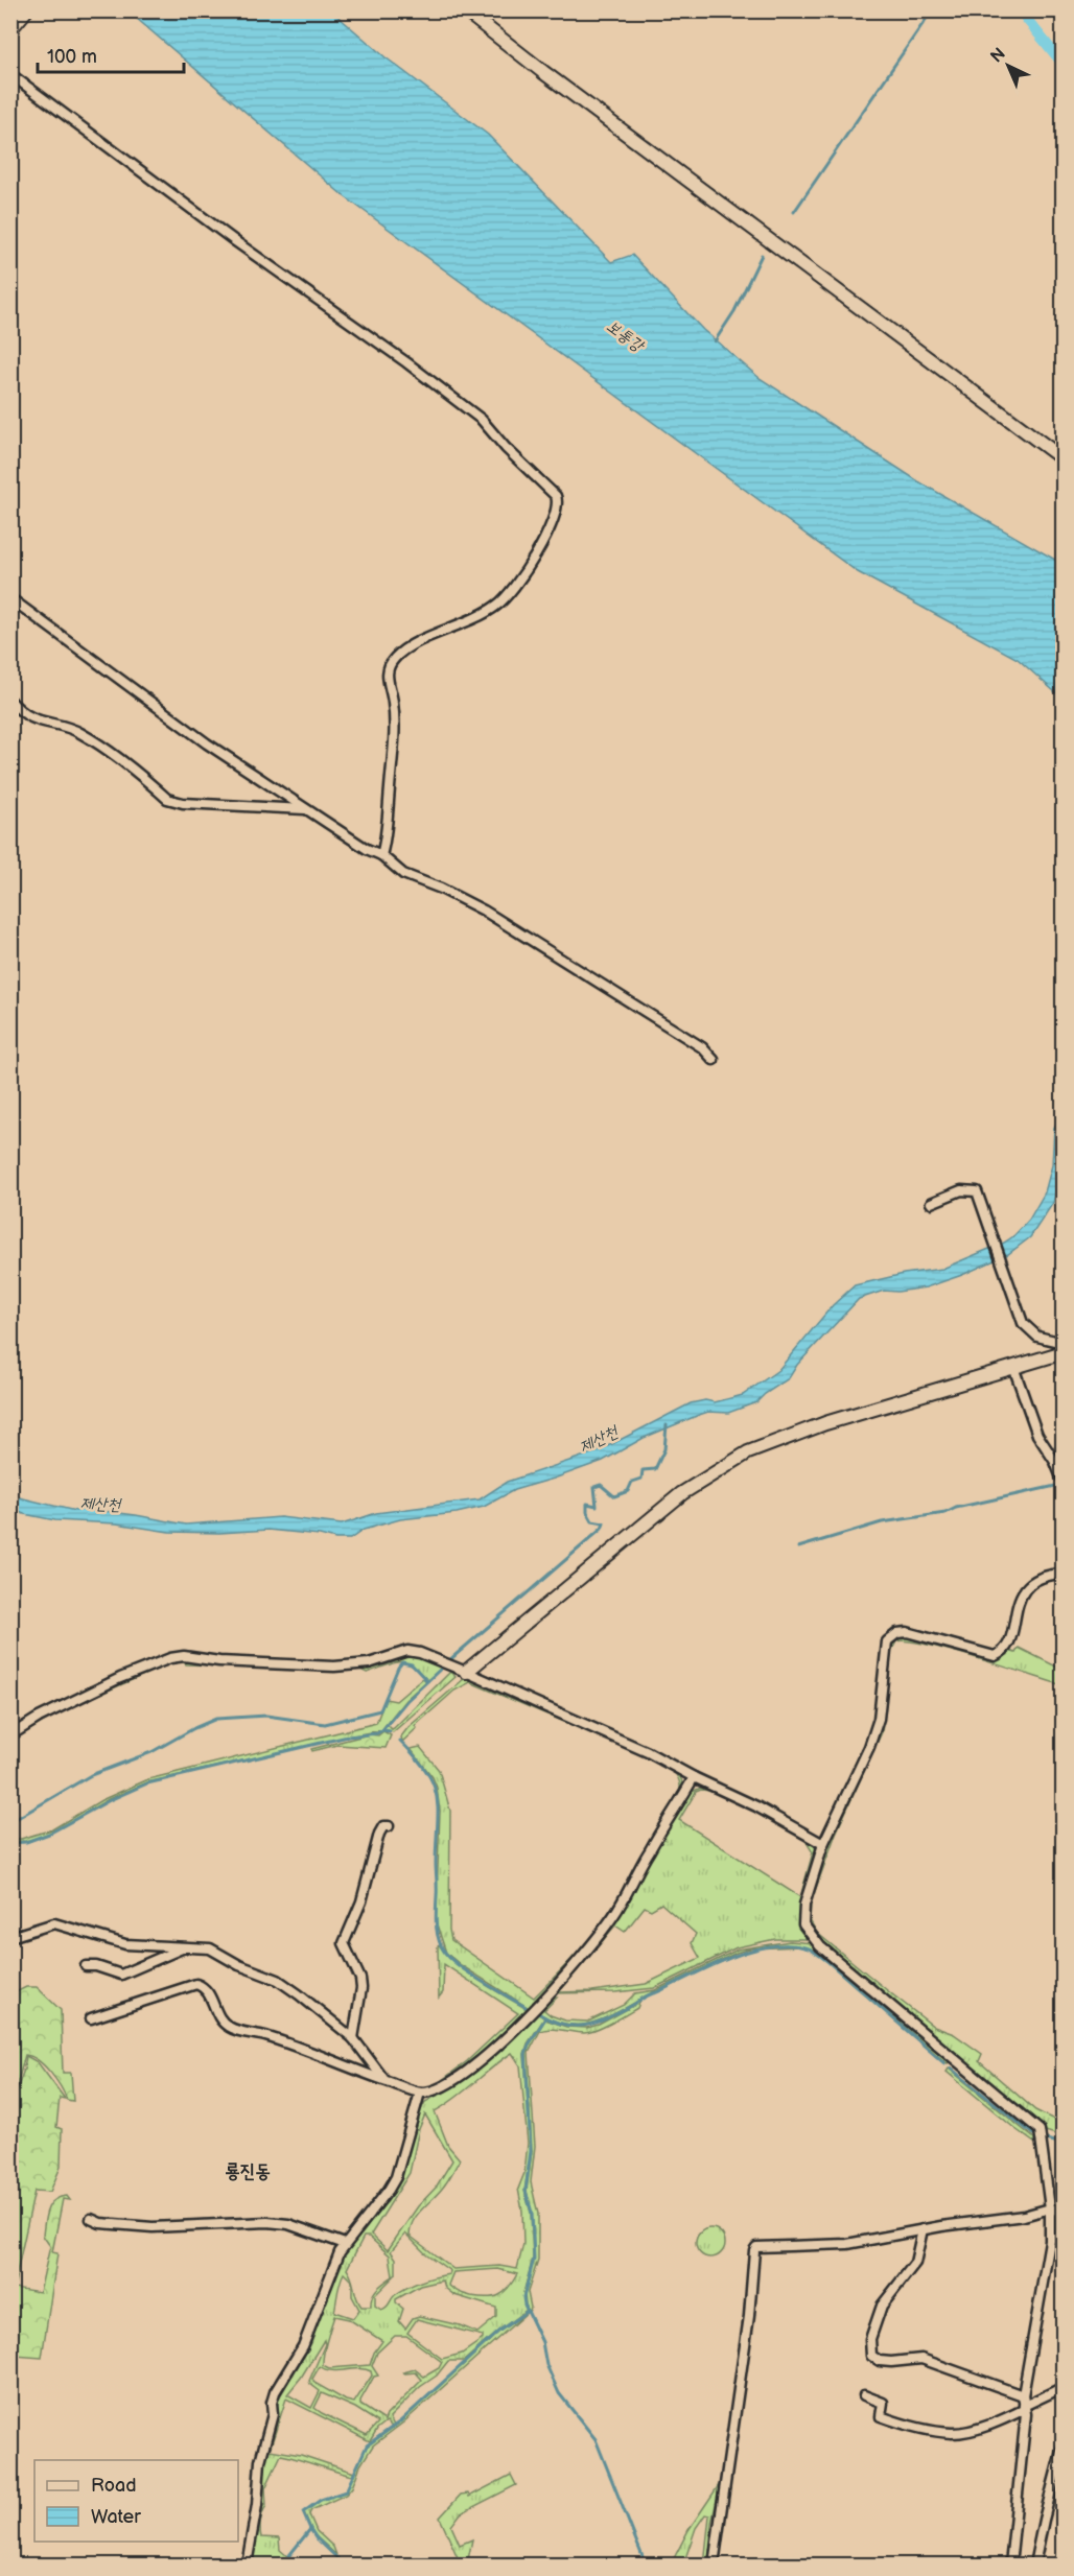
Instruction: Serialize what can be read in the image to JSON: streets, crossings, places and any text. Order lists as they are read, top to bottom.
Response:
{
  "districts": ["룡진동"],
  "water": ["보통강", "제산천"],
  "legend": ["Road", "Water"],
  "scale_bar": "100 m",
  "north": "top left"
}
